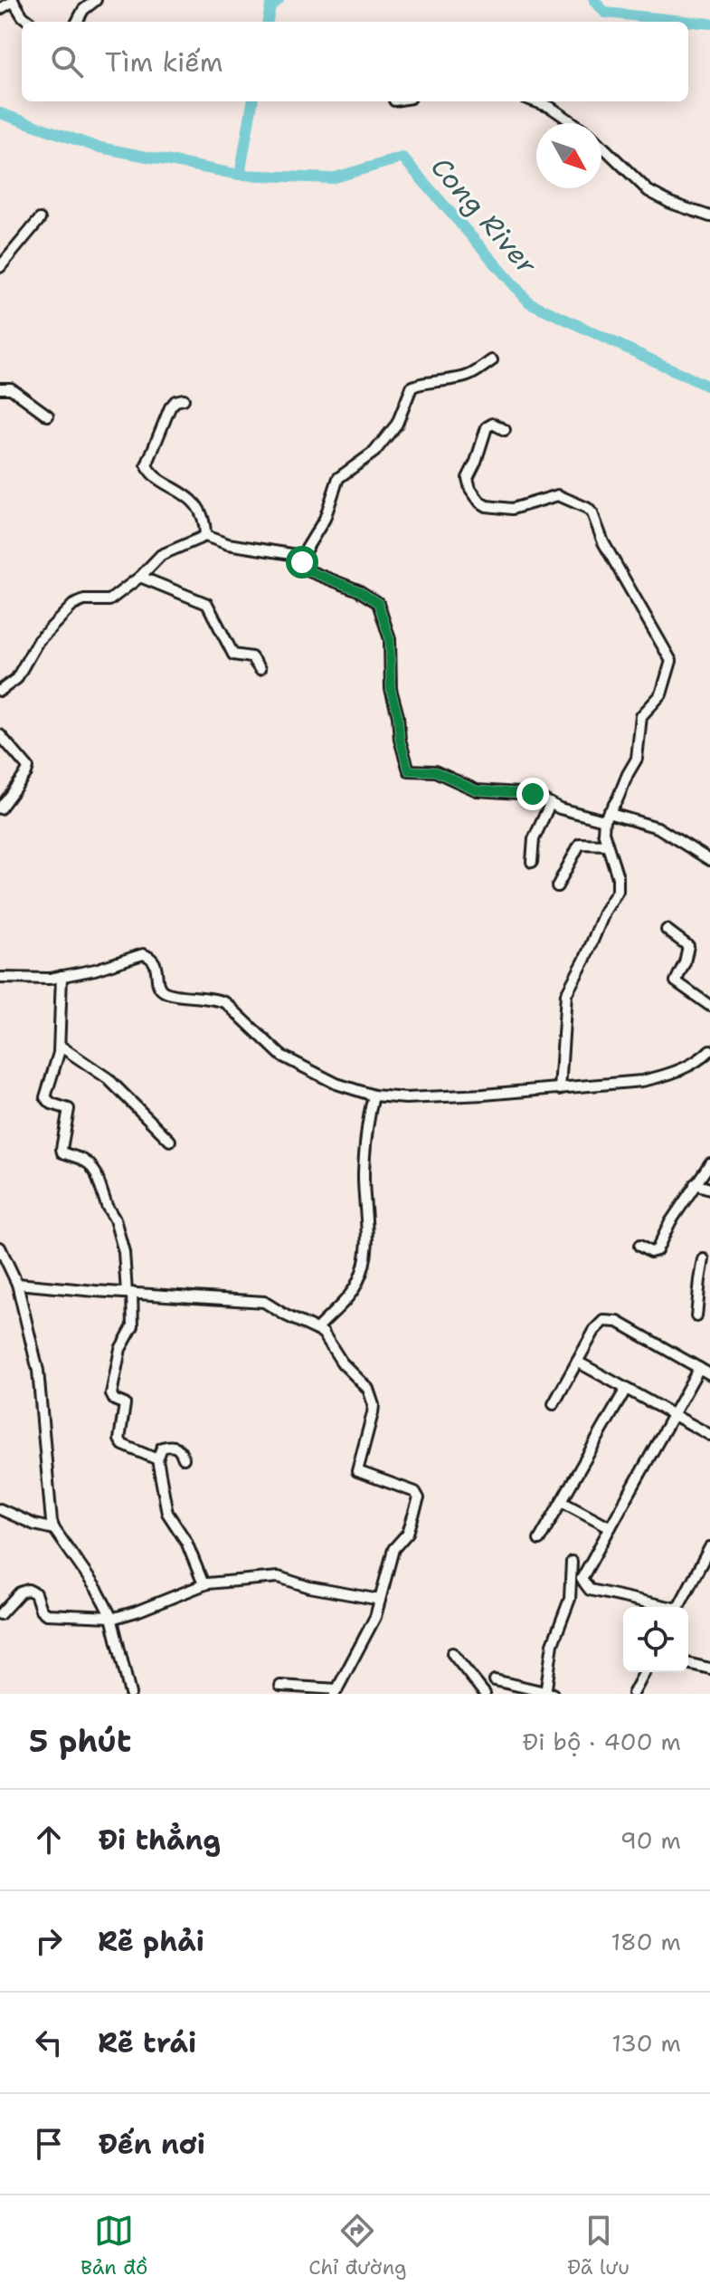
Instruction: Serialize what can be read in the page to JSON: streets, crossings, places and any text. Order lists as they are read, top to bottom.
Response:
{
  "water": ["Cong River"],
  "north": "bottom right",
  "page": {
    "search": "Tìm kiếm",
    "heading": ["5 phút", "Đi bộ · 400 m"],
    "list": [
      ["Đi thẳng", "90 m"],
      ["Rẽ phải", "180 m"],
      ["Rẽ trái", "130 m"],
      "Đến nơi"
    ],
    "nav": ["Bản đồ", "Chỉ đường", "Đã lưu"]
  }
}
